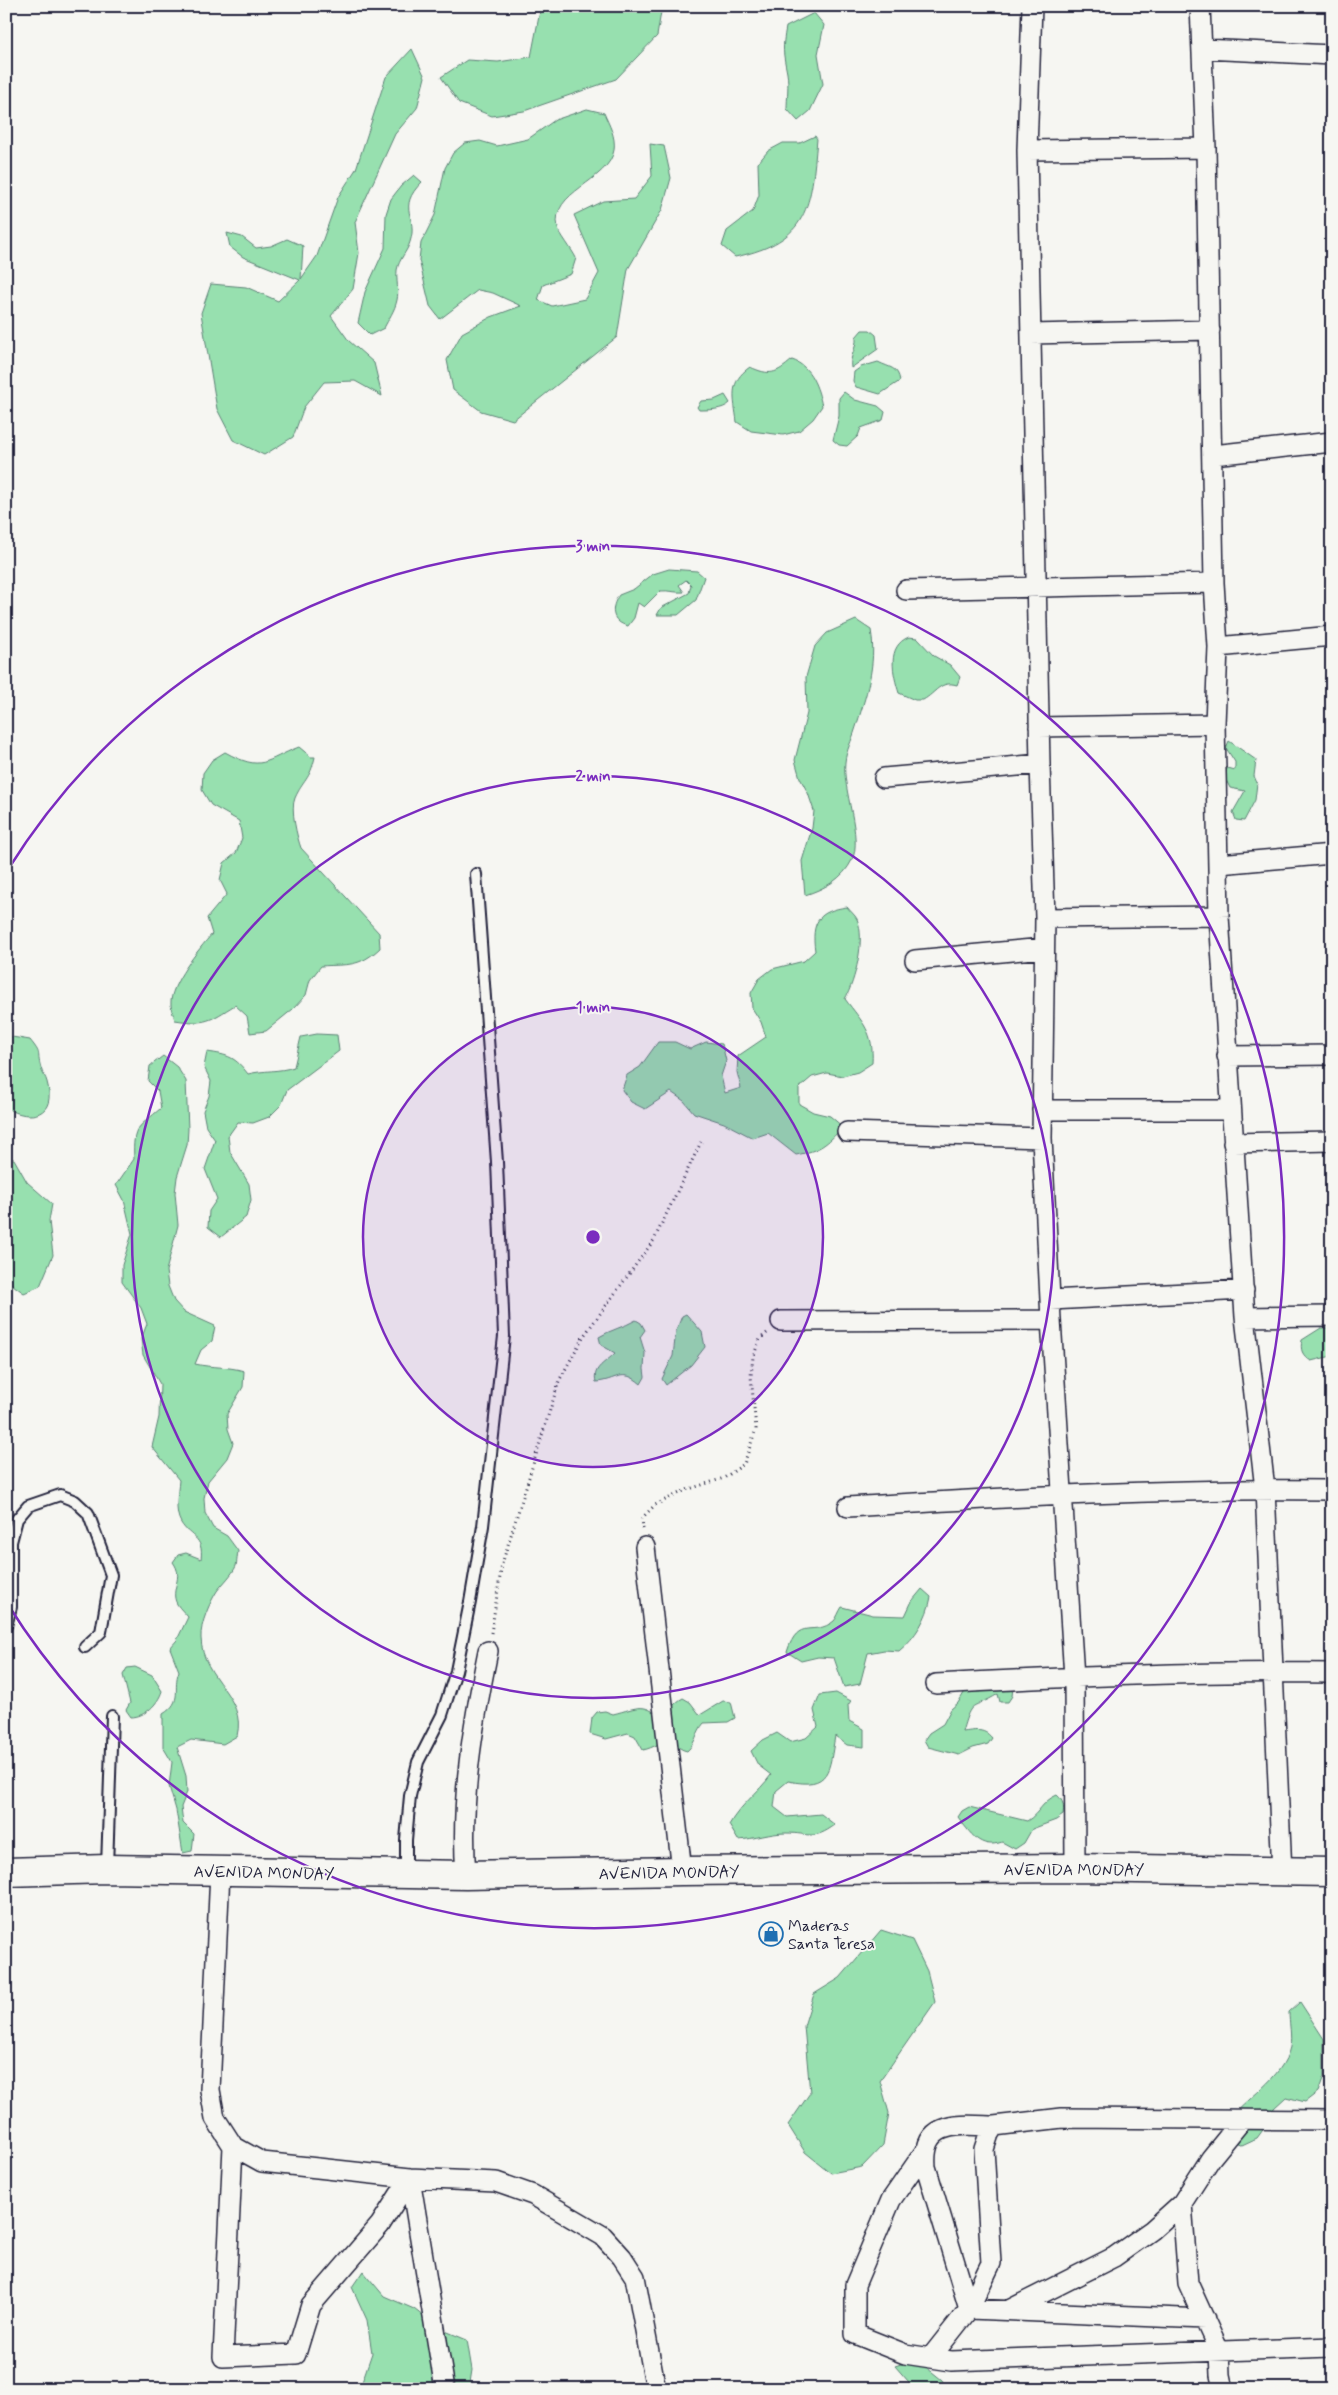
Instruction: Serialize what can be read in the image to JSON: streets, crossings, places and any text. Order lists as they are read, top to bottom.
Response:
{
  "streets": {
    "main road": ["AVENIDA MONDAY"]
  },
  "places": {
    "shop": ["Maderas Santa Teresa"]
  },
  "rings": ["3 min", "2 min", "1 min"]
}
